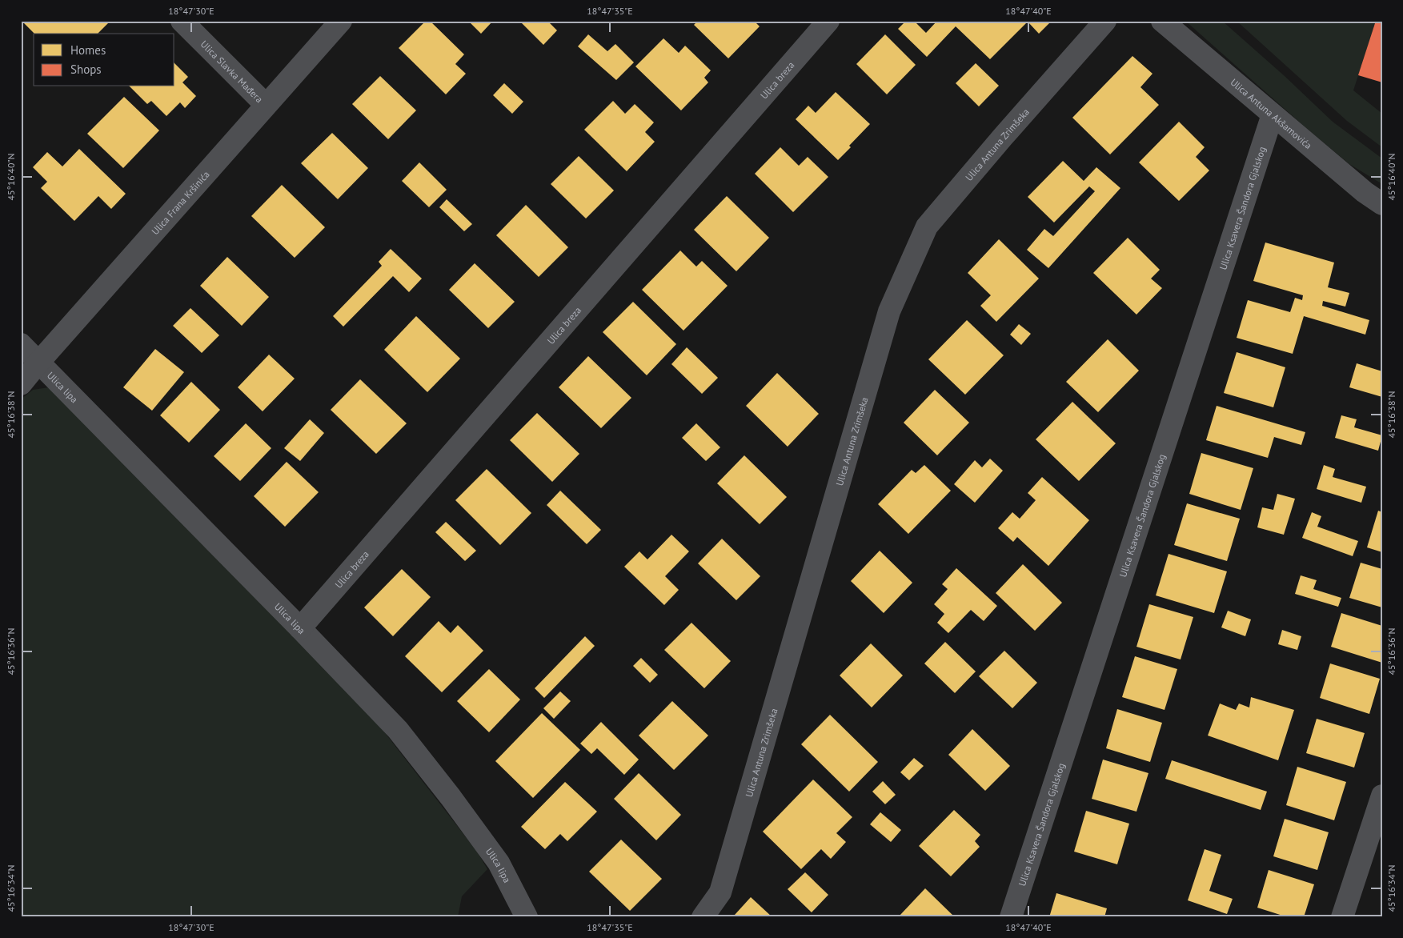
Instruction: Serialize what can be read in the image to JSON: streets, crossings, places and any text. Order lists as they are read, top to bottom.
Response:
{
  "streets": {
    "street": [
      "Ulica Slavka Mađera",
      "Ulica breza",
      "Ulica Antuna Akšamovića",
      "Ulica Antuna Zrimšeka",
      "Ulica Frana Kršinića",
      "Ulica Ksavera Šandora Gjalskog",
      "Ulica lipa"
    ]
  },
  "crossings": [
    ["Ulica Slavka Mađera", "Ulica Frana Kršinića"],
    ["Ulica breza", "Ulica lipa"],
    ["Ulica Antuna Akšamovića", "Ulica Ksavera Šandora Gjalskog"],
    ["Ulica Frana Kršinića", "Ulica lipa"]
  ],
  "legend": ["Homes", "Shops"],
  "coordinates": [
    "18°47'30\"E",
    "18°47'35\"E",
    "18°47'40\"E",
    "45°16'40\"N",
    "45°16'38\"N",
    "45°16'36\"N",
    "45°16'34\"N"
  ]
}
